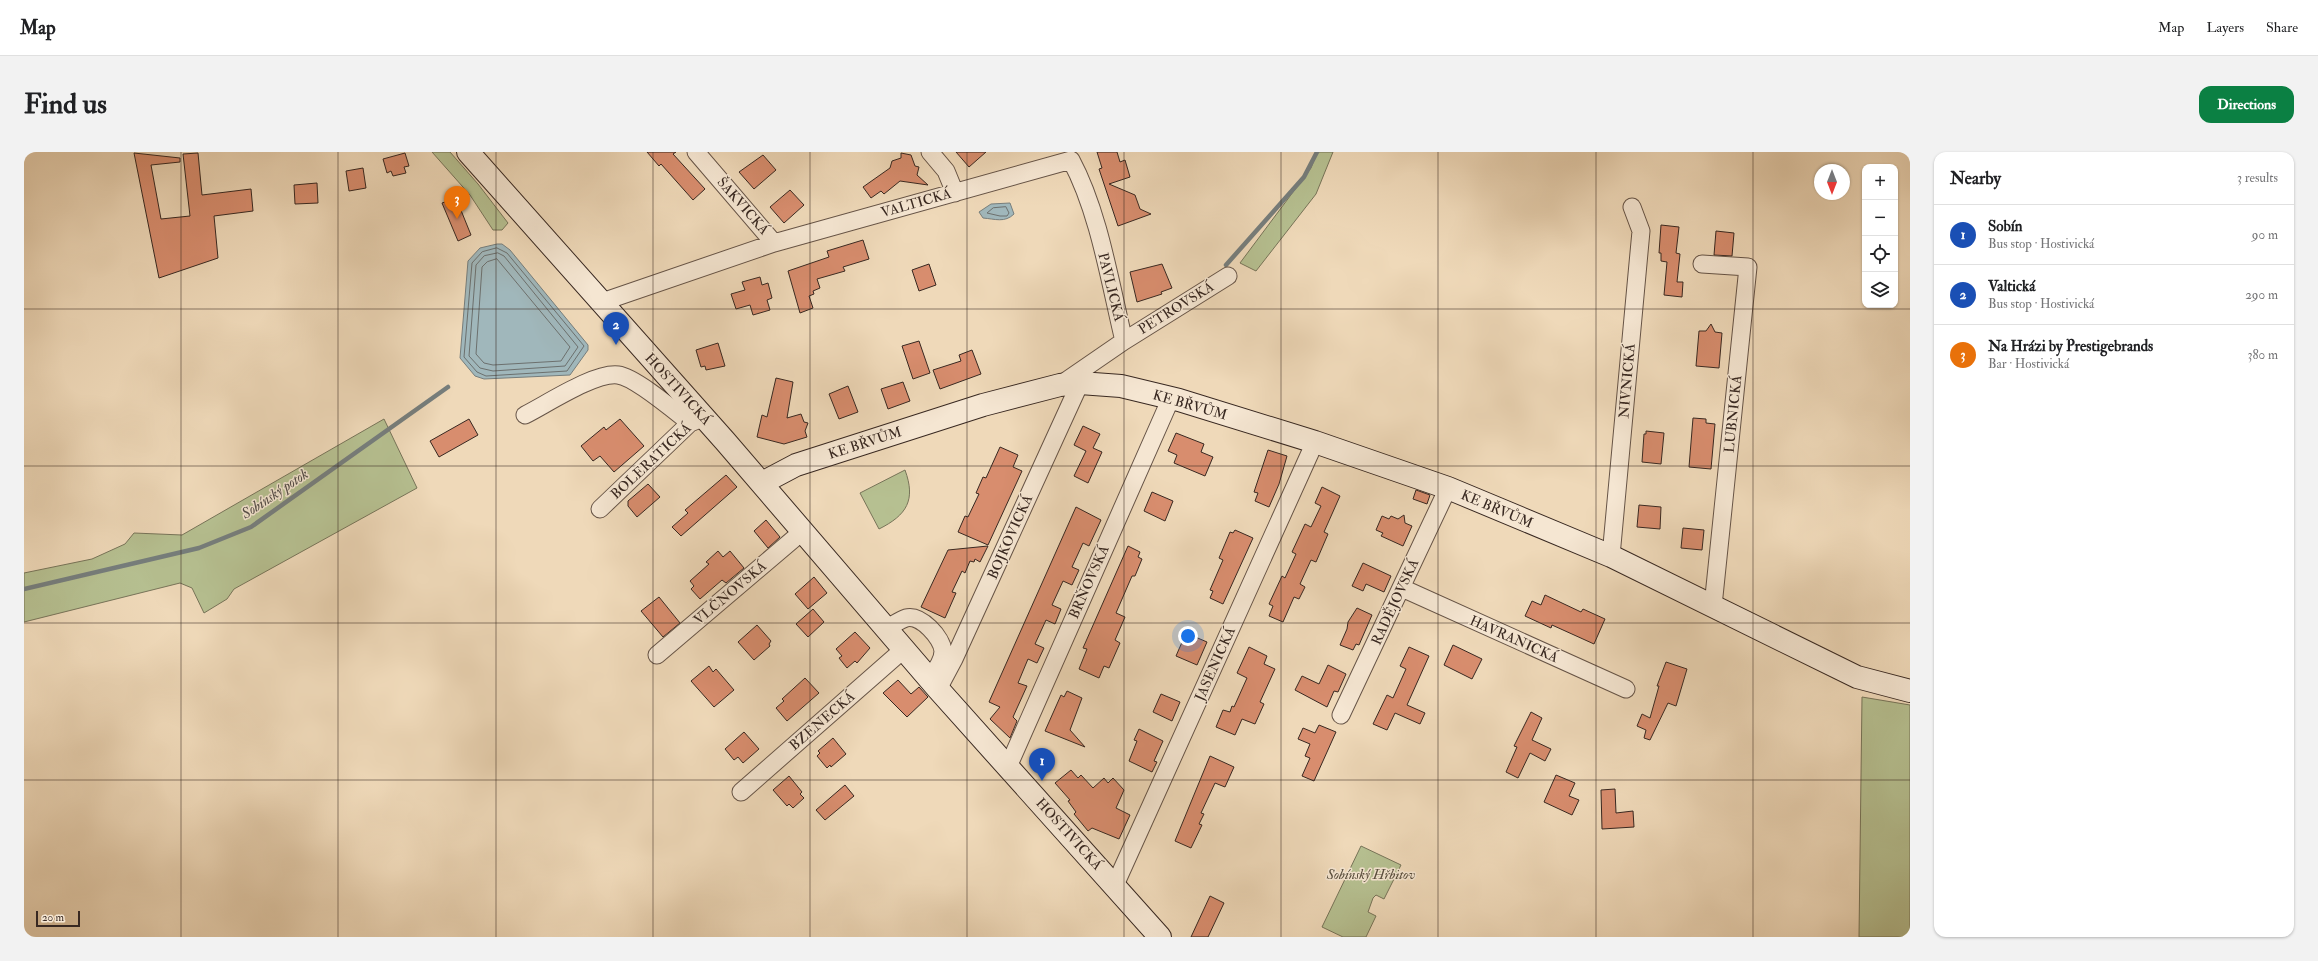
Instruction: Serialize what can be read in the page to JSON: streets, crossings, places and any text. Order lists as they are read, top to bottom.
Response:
{
  "streets": {
    "street": [
      "VALTICKÁ",
      "ŠAKVICKÁ",
      "PAVLICKÁ",
      "PETROVSKÁ",
      "NIVNICKÁ",
      "HOSTIVICKÁ",
      "KE BŘVŮM",
      "LUBNICKÁ",
      "BOLERATICKÁ",
      "BOJKOVICKÁ",
      "BRŇOVSKÁ",
      "VLČNOVSKÁ",
      "RADĚJOVSKÁ",
      "HAVRANICKÁ",
      "JASENICKÁ",
      "BZENECKÁ"
    ]
  },
  "crossings": [
    ["VALTICKÁ", "ŠAKVICKÁ"],
    ["VALTICKÁ", "PAVLICKÁ"],
    ["VALTICKÁ", "HOSTIVICKÁ"],
    ["PAVLICKÁ", "PETROVSKÁ"],
    ["PAVLICKÁ", "KE BŘVŮM"],
    ["PAVLICKÁ", "BOJKOVICKÁ"],
    ["NIVNICKÁ", "KE BŘVŮM"],
    ["HOSTIVICKÁ", "KE BŘVŮM"],
    ["HOSTIVICKÁ", "BOLERATICKÁ"],
    ["HOSTIVICKÁ", "BOJKOVICKÁ"],
    ["HOSTIVICKÁ", "BRŇOVSKÁ"],
    ["HOSTIVICKÁ", "VLČNOVSKÁ"],
    ["HOSTIVICKÁ", "JASENICKÁ"],
    ["HOSTIVICKÁ", "BZENECKÁ"],
    ["KE BŘVŮM", "LUBNICKÁ"],
    ["KE BŘVŮM", "BOJKOVICKÁ"],
    ["KE BŘVŮM", "BRŇOVSKÁ"],
    ["KE BŘVŮM", "RADĚJOVSKÁ"],
    ["KE BŘVŮM", "JASENICKÁ"],
    ["RADĚJOVSKÁ", "HAVRANICKÁ"]
  ],
  "water": ["Sobínský potok"],
  "parks": ["Sobínský Hřbitov"],
  "scale_bar": "20 m",
  "north": "bottom",
  "page": {
    "header": "Map",
    "nav": ["Map", "Layers", "Share"],
    "buttons": "Directions",
    "title": "Find us",
    "heading": ["Nearby", "3 results"],
    "map_buttons": ["+", "−"],
    "pins": ["3", "2", "1"],
    "list": [
      {
        "mark": "1",
        "name": "Sobín",
        "note": "Bus stop · Hostivická",
        "value": "90 m"
      },
      {
        "mark": "2",
        "name": "Valtická",
        "note": "Bus stop · Hostivická",
        "value": "290 m"
      },
      {
        "mark": "3",
        "name": "Na Hrázi by Prestigebrands",
        "note": "Bar · Hostivická",
        "value": "380 m"
      }
    ],
    "scale": "20 m"
  }
}
